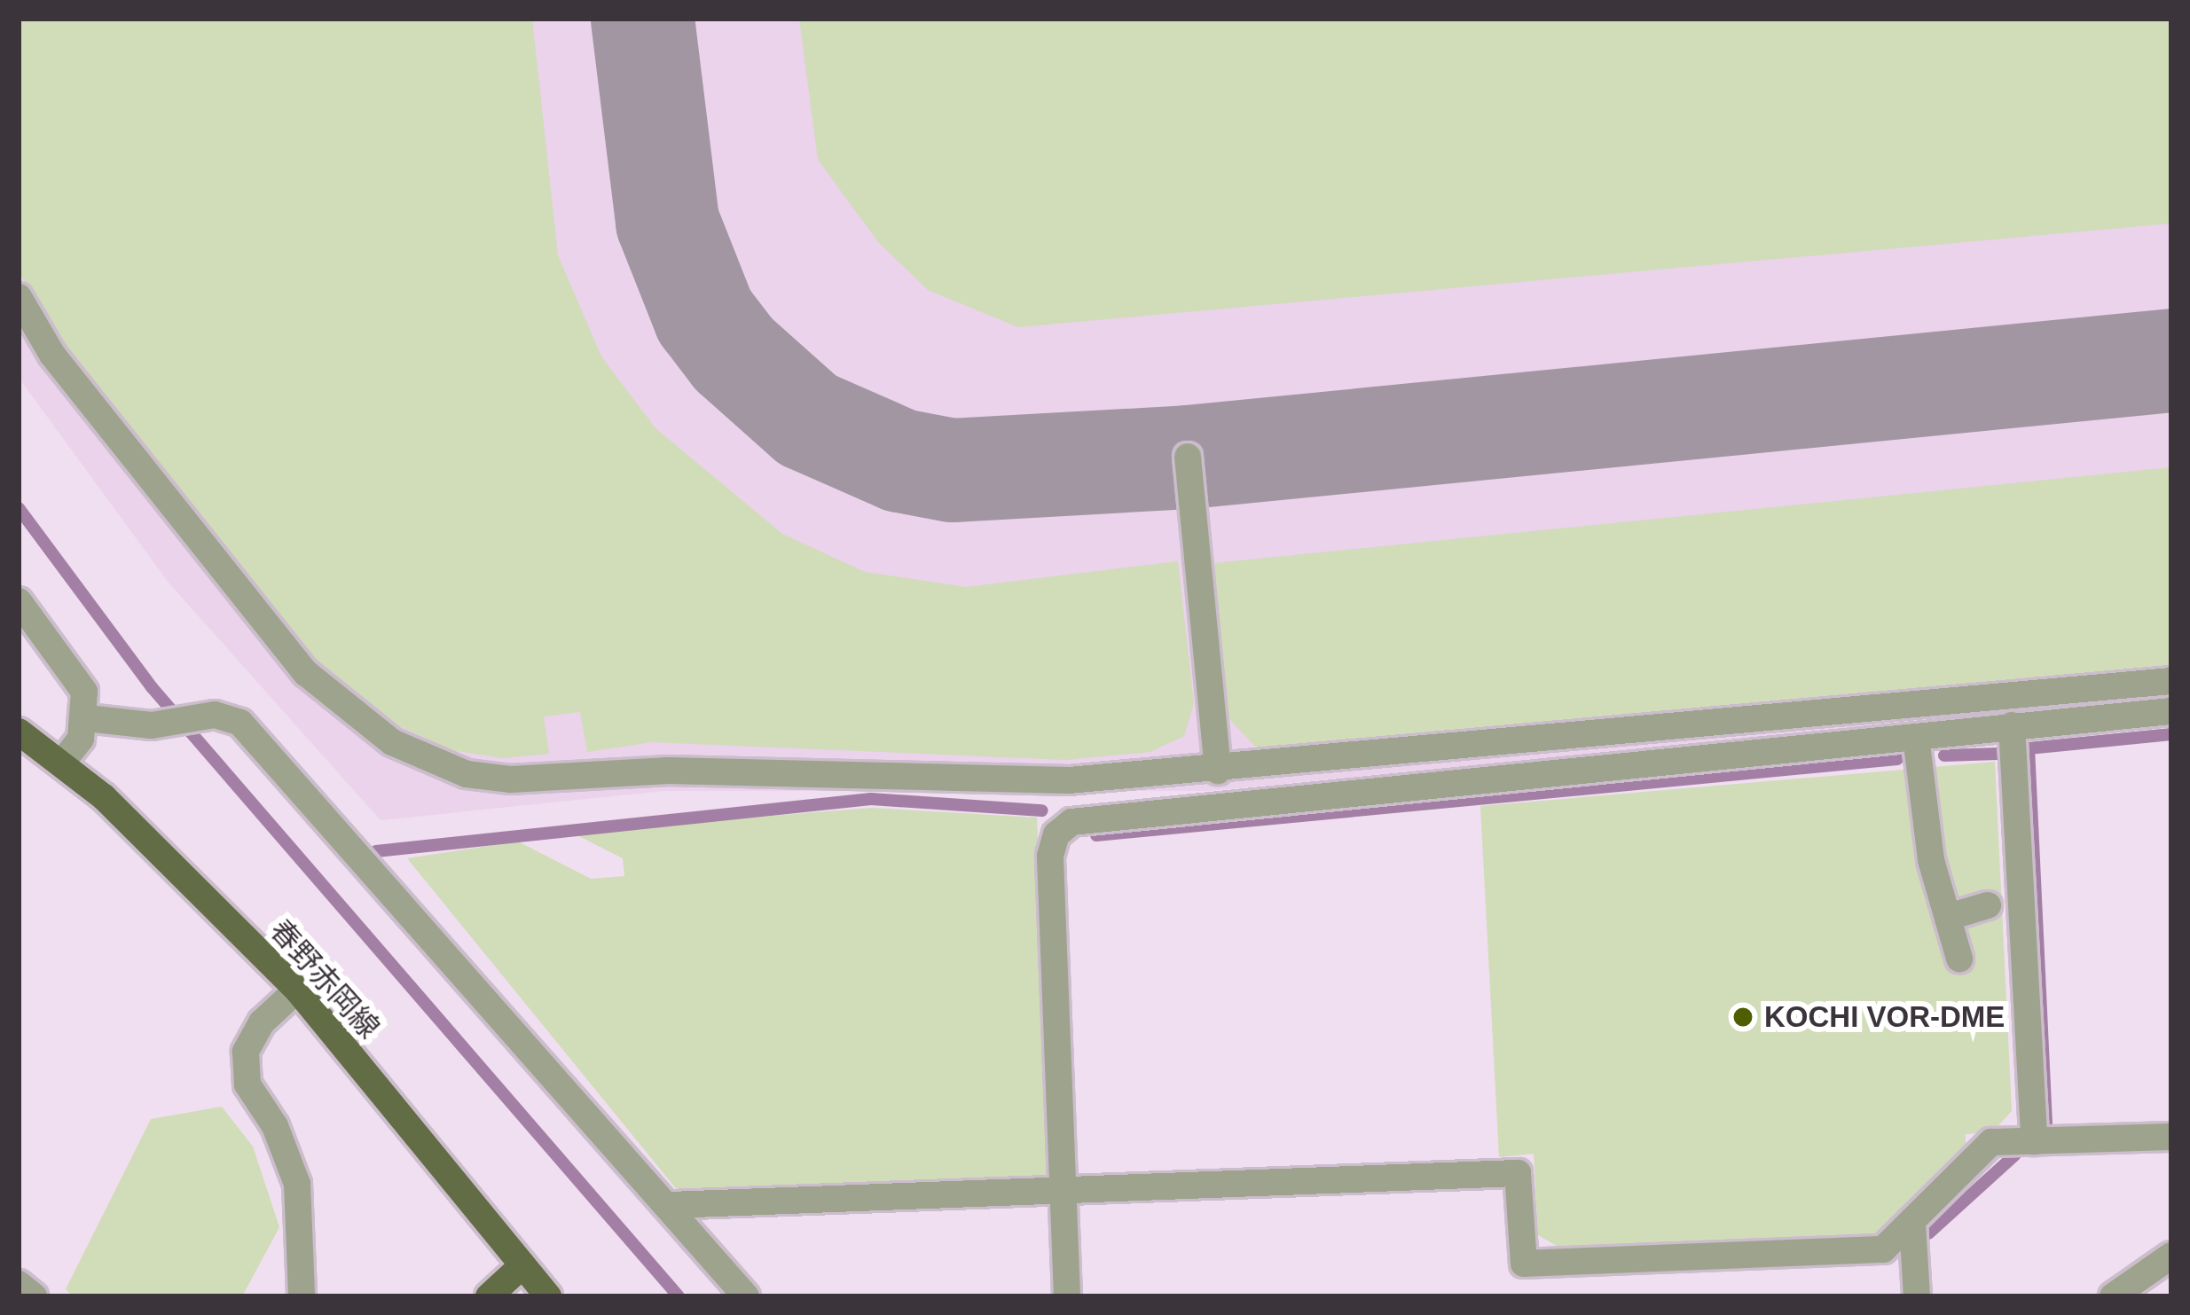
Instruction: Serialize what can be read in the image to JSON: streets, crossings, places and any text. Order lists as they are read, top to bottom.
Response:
{
  "streets": {
    "main road": ["春野赤岡線"]
  },
  "places": ["KOCHI VOR-DME"]
}
